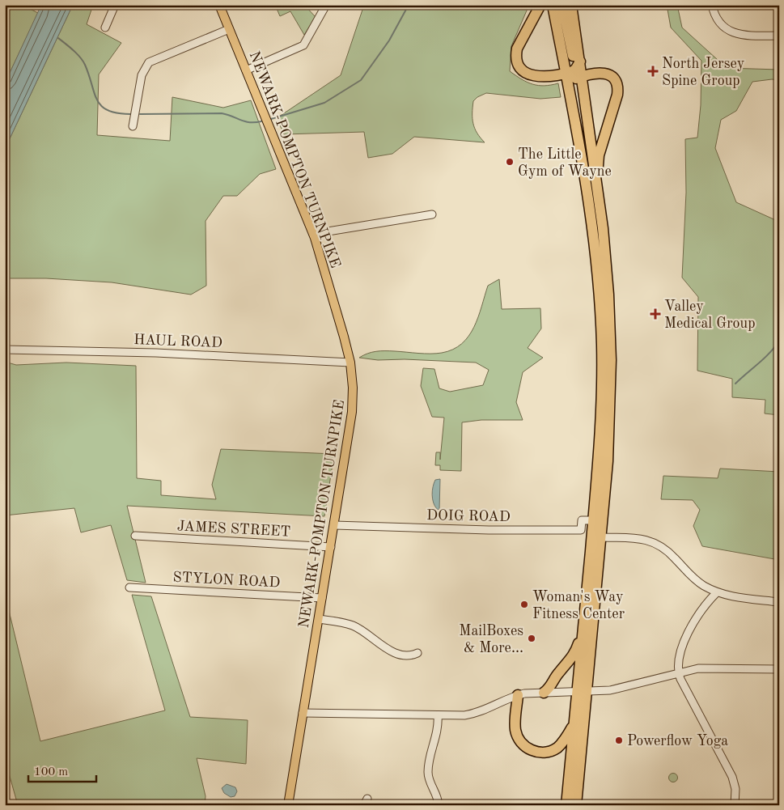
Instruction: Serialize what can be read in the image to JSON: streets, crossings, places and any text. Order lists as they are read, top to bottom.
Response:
{
  "streets": {
    "main road": ["NEWARK-POMPTON TURNPIKE"],
    "street": [
      "HAUL ROAD",
      "DOIG ROAD",
      "JAMES STREET",
      "STYLON ROAD"
    ]
  },
  "crossings": [
    ["NEWARK-POMPTON TURNPIKE", "HAUL ROAD"],
    ["NEWARK-POMPTON TURNPIKE", "DOIG ROAD"],
    ["NEWARK-POMPTON TURNPIKE", "JAMES STREET"],
    ["NEWARK-POMPTON TURNPIKE", "STYLON ROAD"]
  ],
  "places": {
    "health": ["North Jersey Spine Group", "Valley Medical Group"],
    "other": [
      "The Little Gym of Wayne",
      "Woman's Way Fitness Center",
      "MailBoxes & More...",
      "Powerflow Yoga"
    ]
  },
  "scale_bar": "100 m"
}
